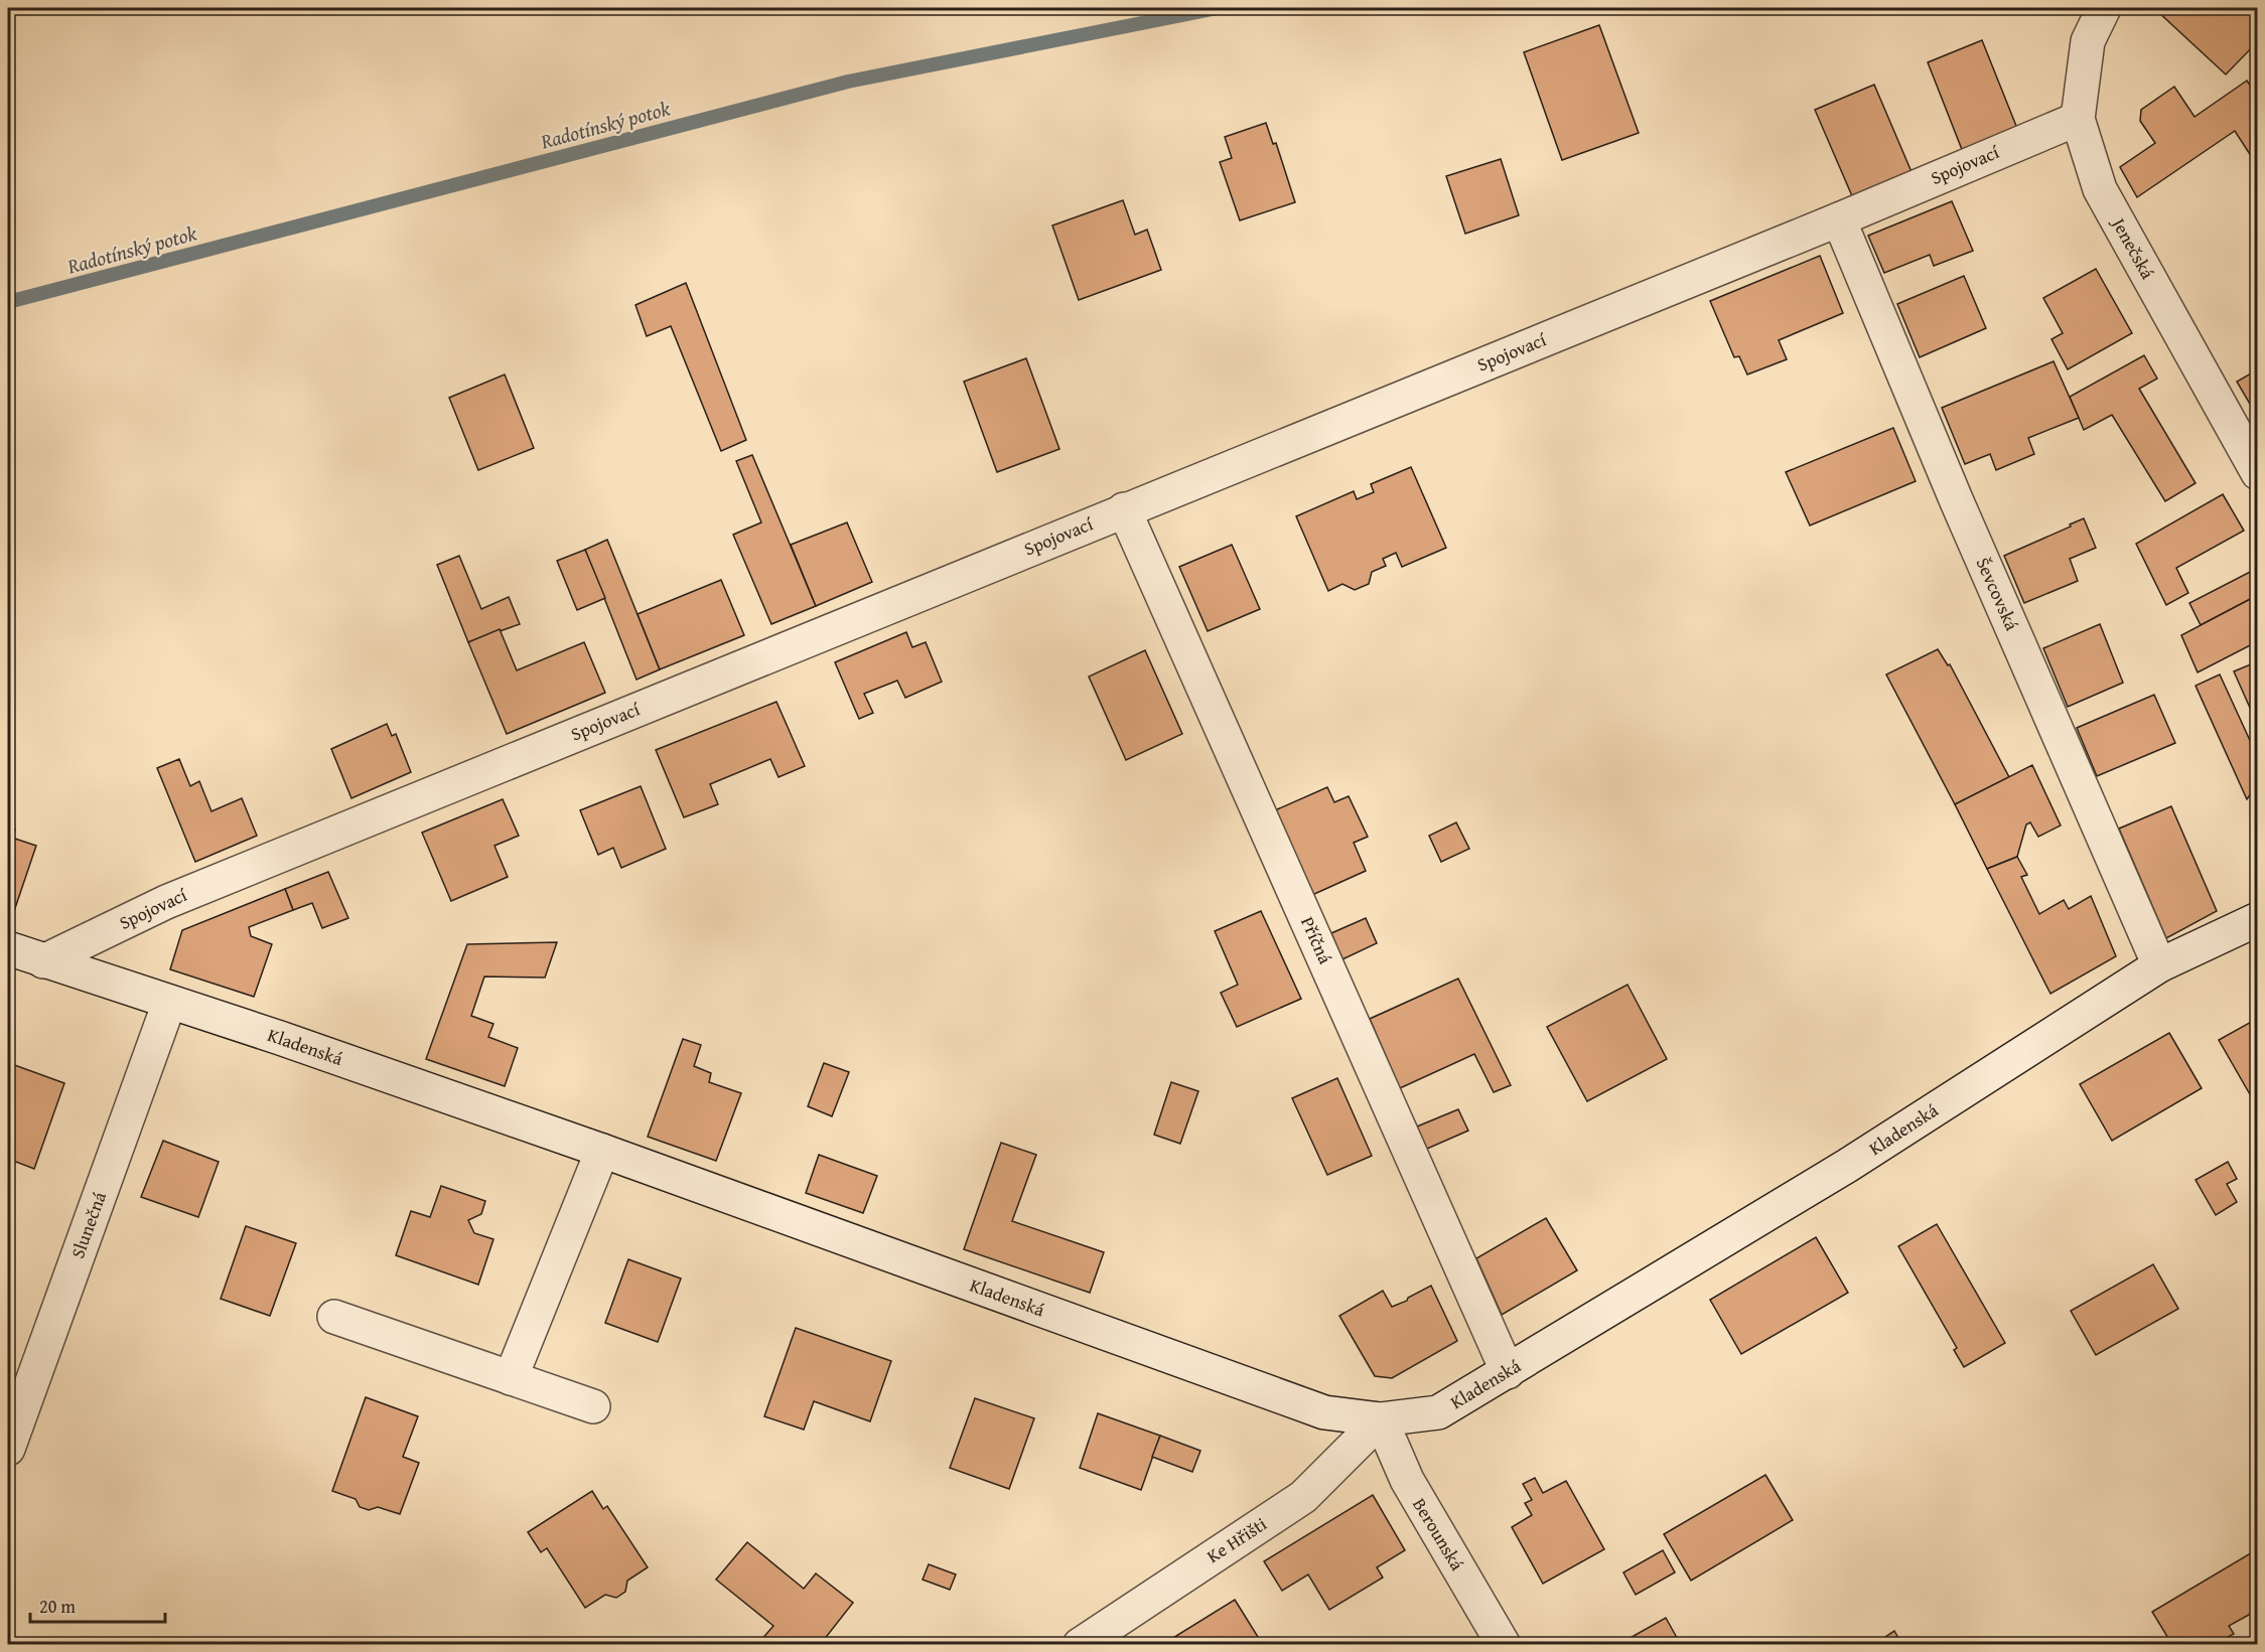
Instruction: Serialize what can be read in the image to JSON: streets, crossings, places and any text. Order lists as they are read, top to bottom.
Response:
{
  "streets": {
    "street": [
      "Spojovací",
      "Jenečská",
      "Ševcovská",
      "Příčná",
      "Kladenská",
      "Slunečná",
      "Berounská",
      "Ke Hřišti"
    ]
  },
  "crossings": [
    ["Spojovací", "Jenečská"],
    ["Spojovací", "Ševcovská"],
    ["Spojovací", "Příčná"],
    ["Spojovací", "Kladenská"],
    ["Ševcovská", "Kladenská"],
    ["Příčná", "Kladenská"],
    ["Kladenská", "Slunečná"],
    ["Kladenská", "Berounská"],
    ["Kladenská", "Ke Hřišti"],
    ["Berounská", "Ke Hřišti"]
  ],
  "water": ["Radotínský potok"],
  "scale_bar": "20 m"
}
